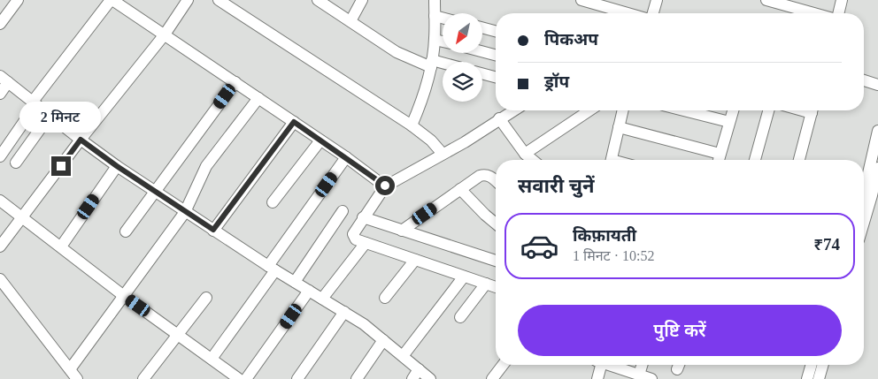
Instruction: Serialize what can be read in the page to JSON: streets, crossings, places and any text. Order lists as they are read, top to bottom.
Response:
{
  "north": "bottom left",
  "page": {
    "banner": ["पिकअप", "ड्रॉप"],
    "bubble": "2 मिनट",
    "heading": "सवारी चुनें",
    "list": [
      {
        "name": "किफ़ायती",
        "note": "1 मिनट · 10:52",
        "value": "₹74"
      }
    ],
    "buttons": "पुष्टि करें"
  }
}
